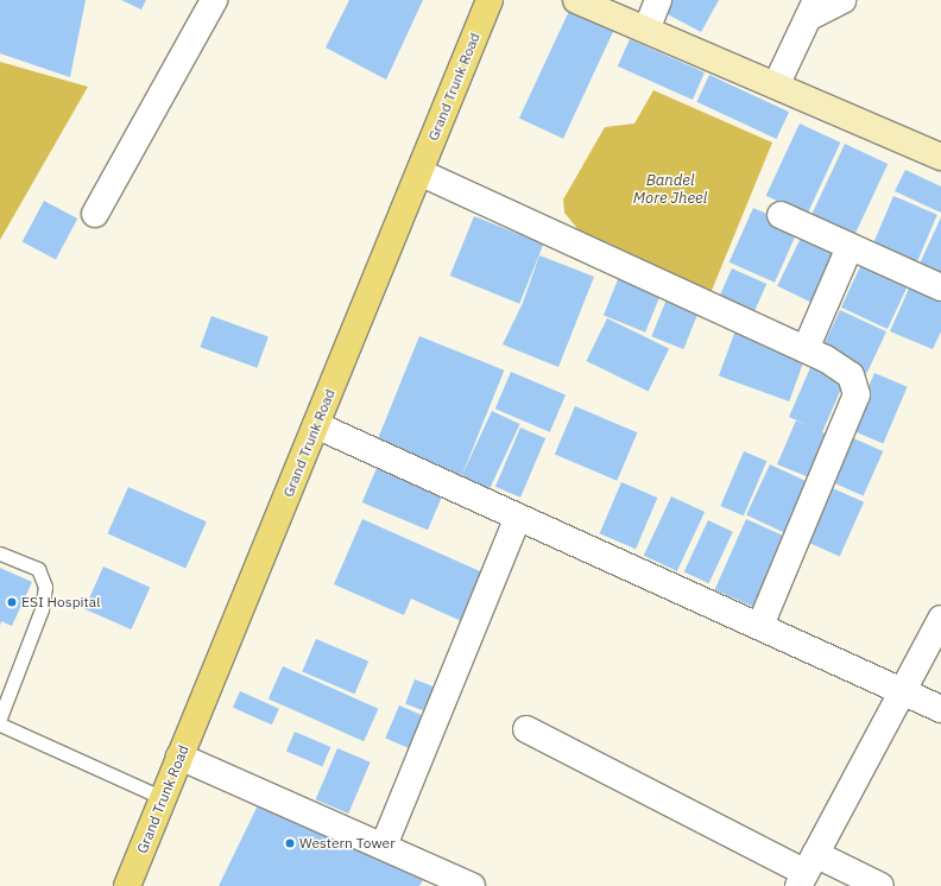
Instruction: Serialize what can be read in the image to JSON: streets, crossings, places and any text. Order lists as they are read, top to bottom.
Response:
{
  "streets": {
    "main road": ["Grand Trunk Road"]
  },
  "water": ["Bandel More Jheel"],
  "places": ["ESI Hospital", "Western Tower"]
}
